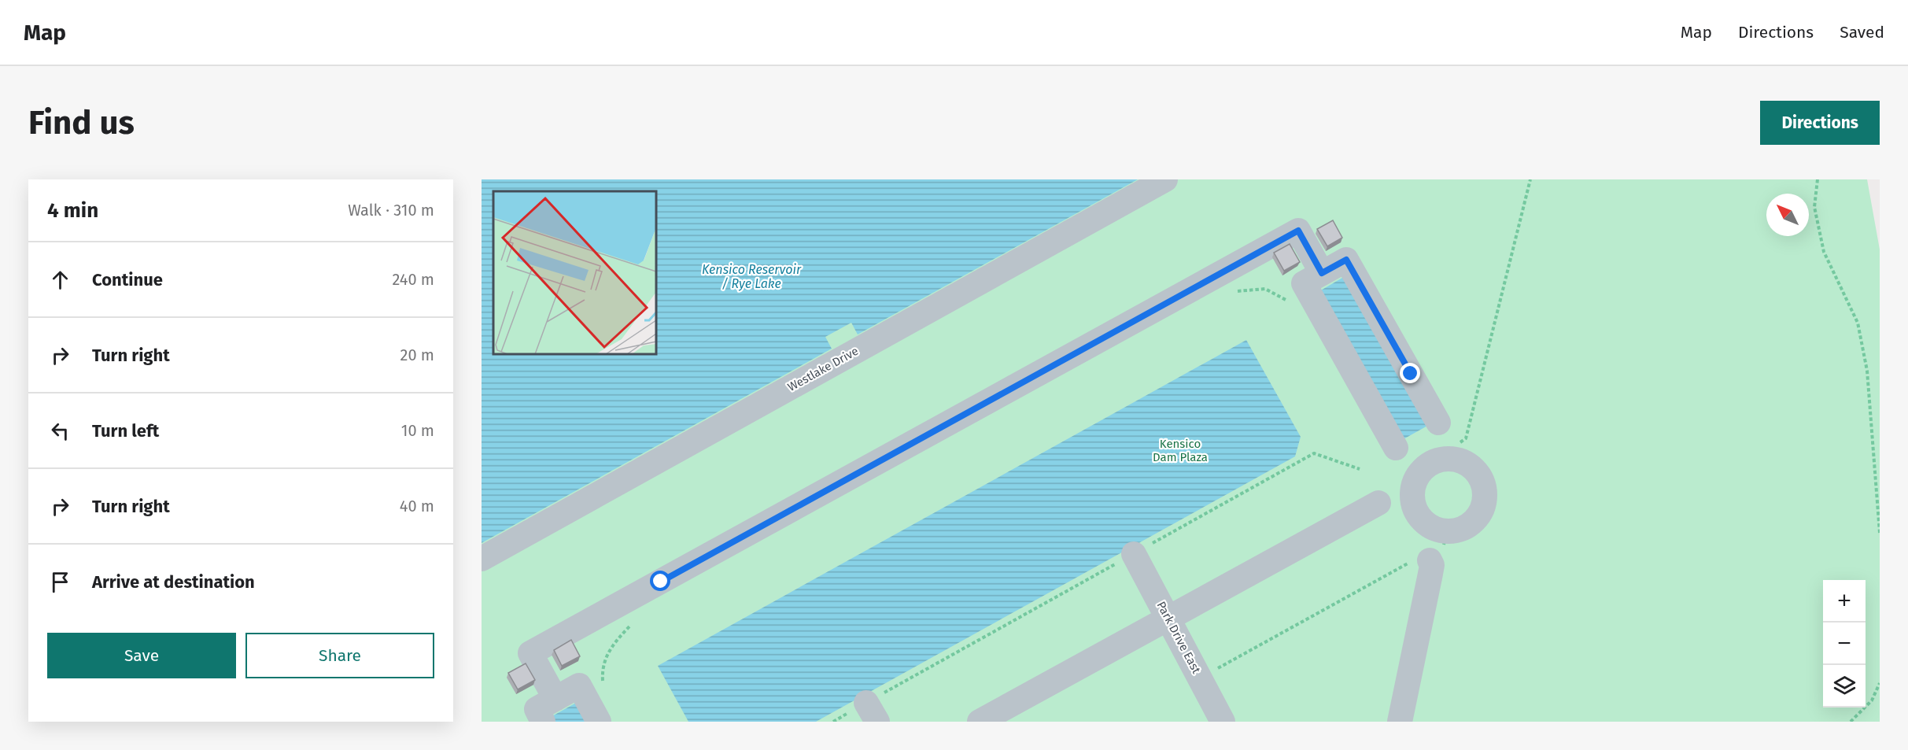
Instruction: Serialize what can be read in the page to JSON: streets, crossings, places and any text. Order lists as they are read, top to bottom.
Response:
{
  "streets": {
    "street": ["Westlake Drive", "Park Drive East"]
  },
  "water": ["Kensico Reservoir / Rye Lake"],
  "parks": ["Kensico Dam Plaza"],
  "north": "top left",
  "page": {
    "header": "Map",
    "nav": ["Map", "Directions", "Saved"],
    "buttons": [
      "Directions",
      ["Save", "Share"]
    ],
    "title": "Find us",
    "heading": ["4 min", "Walk · 310 m"],
    "list": [
      ["Continue", "240 m"],
      ["Turn right", "20 m"],
      ["Turn left", "10 m"],
      ["Turn right", "40 m"],
      "Arrive at destination"
    ],
    "map_buttons": ["+", "−"]
  }
}
